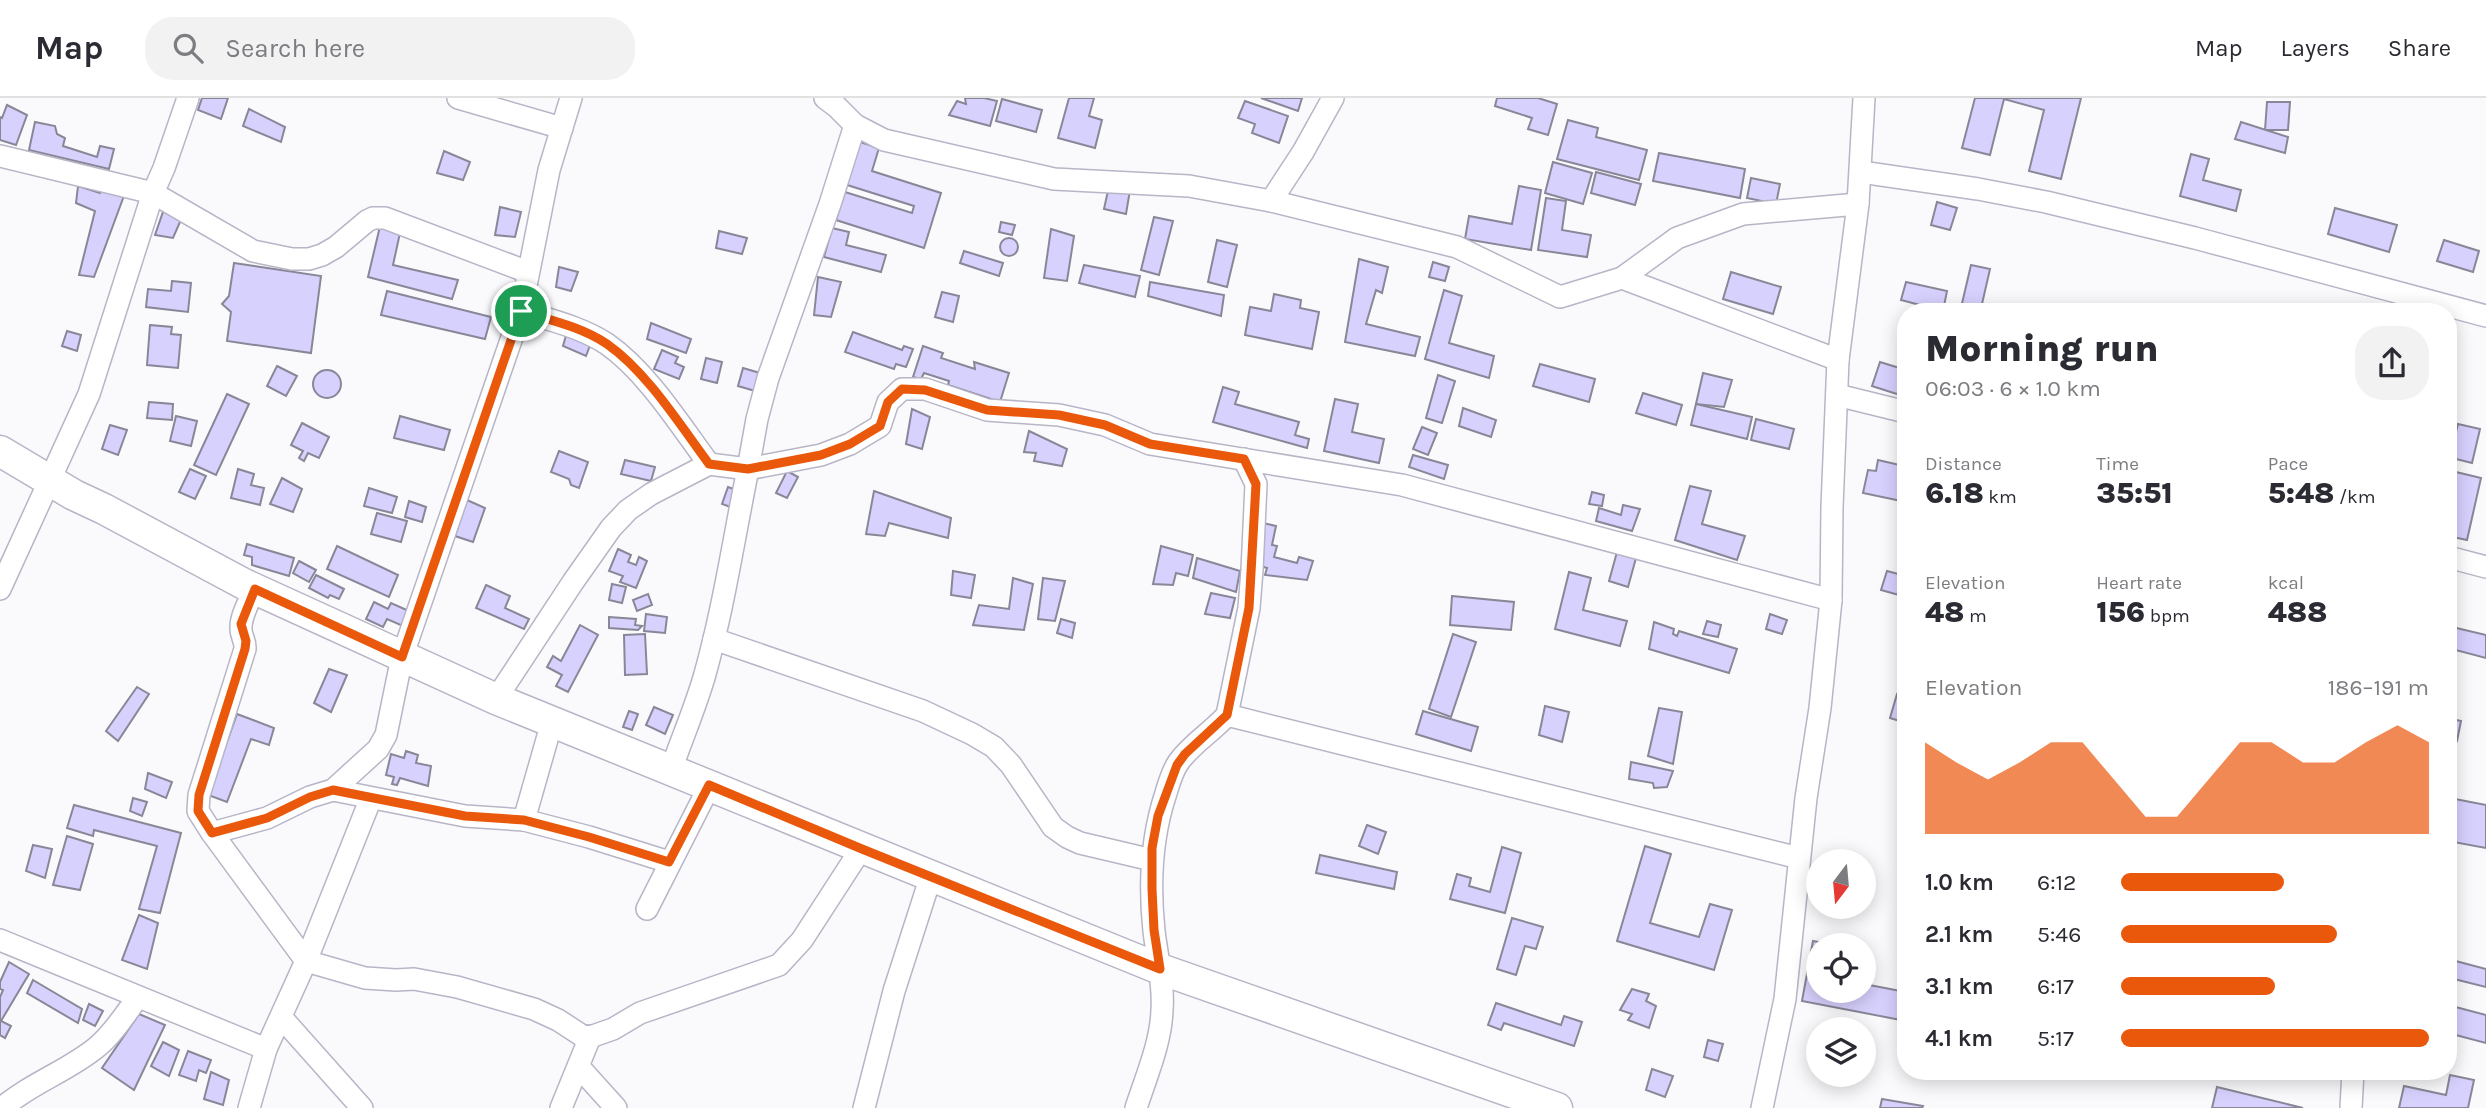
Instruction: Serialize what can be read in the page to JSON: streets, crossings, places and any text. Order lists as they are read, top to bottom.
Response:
{
  "north": "bottom",
  "page": {
    "header": "Map",
    "search": "Search here",
    "nav": ["Map", "Layers", "Share"],
    "heading": ["Morning run", "06:03 · 6 × 1.0 km"],
    "stats": [
      ["Distance", "6.18 km"],
      ["Time", "35:51"],
      ["Pace", "5:48 /km"],
      ["Elevation", "48 m"],
      ["Heart rate", "156 bpm"],
      ["kcal", "488"]
    ],
    "chart": ["Elevation", "186–191 m"],
    "list": [
      {
        "name": "1.0 km",
        "note": "6:12"
      },
      {
        "name": "2.1 km",
        "note": "5:46"
      },
      {
        "name": "3.1 km",
        "note": "6:17"
      },
      {
        "name": "4.1 km",
        "note": "5:17"
      }
    ]
  }
}
